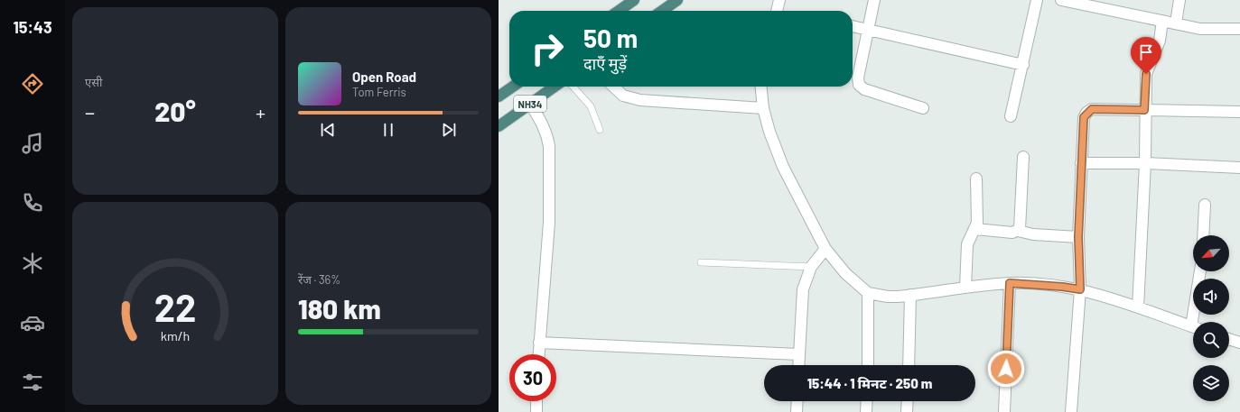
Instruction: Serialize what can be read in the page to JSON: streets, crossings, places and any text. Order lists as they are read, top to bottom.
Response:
{
  "streets": {
    "highway": ["NH34"]
  },
  "north": "bottom left",
  "page": {
    "tabs": "15:43",
    "tile": [
      "एसी",
      ["रेंज · 36%", "180 km"]
    ],
    "turn": ["50 m", "दाएँ मुड़ें"],
    "song": ["Open Road", "Tom Ferris"],
    "heat": ["−", "20°", "+"],
    "limit": "30",
    "trip": "15:44 · 1 मिनट · 250 m",
    "gauge": ["22", "km/h"]
  }
}
